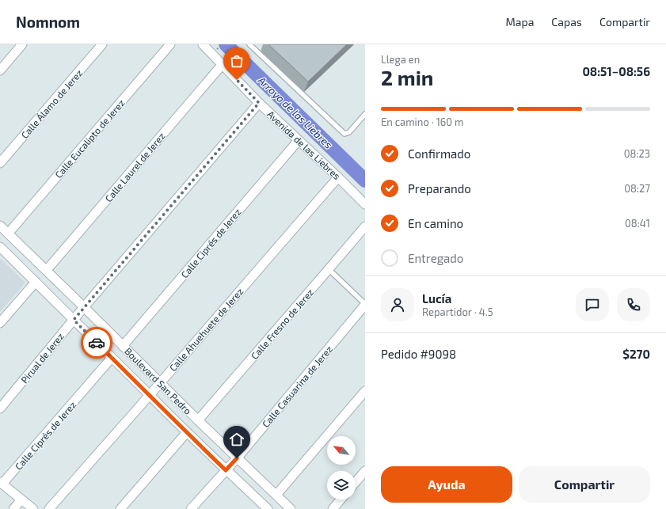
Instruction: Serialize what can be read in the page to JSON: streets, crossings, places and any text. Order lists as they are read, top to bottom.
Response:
{
  "streets": {
    "street": [
      "Calle Álamo de Jerez",
      "Calle Eucalipto de Jerez",
      "Avenida de las Liebres",
      "Calle Laurel de Jerez",
      "Calle Ciprés de Jerez",
      "Calle Fresno de Jerez",
      "Calle Ahuehuete de Jerez",
      "Pirual de Jerez",
      "Boulevard San Pedro",
      "Calle Casuarina de Jerez"
    ]
  },
  "crossings": [
    ["Calle Eucalipto de Jerez", "Boulevard San Pedro"],
    ["Avenida de las Liebres", "Calle Laurel de Jerez"],
    ["Avenida de las Liebres", "Calle Ciprés de Jerez"],
    ["Avenida de las Liebres", "Calle Ahuehuete de Jerez"],
    ["Avenida de las Liebres", "Pirual de Jerez"],
    ["Calle Laurel de Jerez", "Boulevard San Pedro"],
    ["Calle Ciprés de Jerez", "Boulevard San Pedro"],
    ["Calle Fresno de Jerez", "Boulevard San Pedro"],
    ["Calle Ahuehuete de Jerez", "Boulevard San Pedro"],
    ["Pirual de Jerez", "Boulevard San Pedro"],
    ["Boulevard San Pedro", "Calle Casuarina de Jerez"]
  ],
  "water": ["Arroyo de las Liebres"],
  "north": "top left",
  "page": {
    "header": "Nomnom",
    "nav": ["Mapa", "Capas", "Compartir"],
    "heading": ["2 min", "Llega en", "08:51–08:56"],
    "panel": [
      "Lucía",
      "Repartidor · 4.5",
      "Pedido #9098",
      "$270"
    ],
    "bar": "En camino · 160 m",
    "list": [
      ["Confirmado", "08:23"],
      ["Preparando", "08:27"],
      ["En camino", "08:41"],
      "Entregado"
    ],
    "buttons": ["Ayuda", "Compartir"]
  }
}
